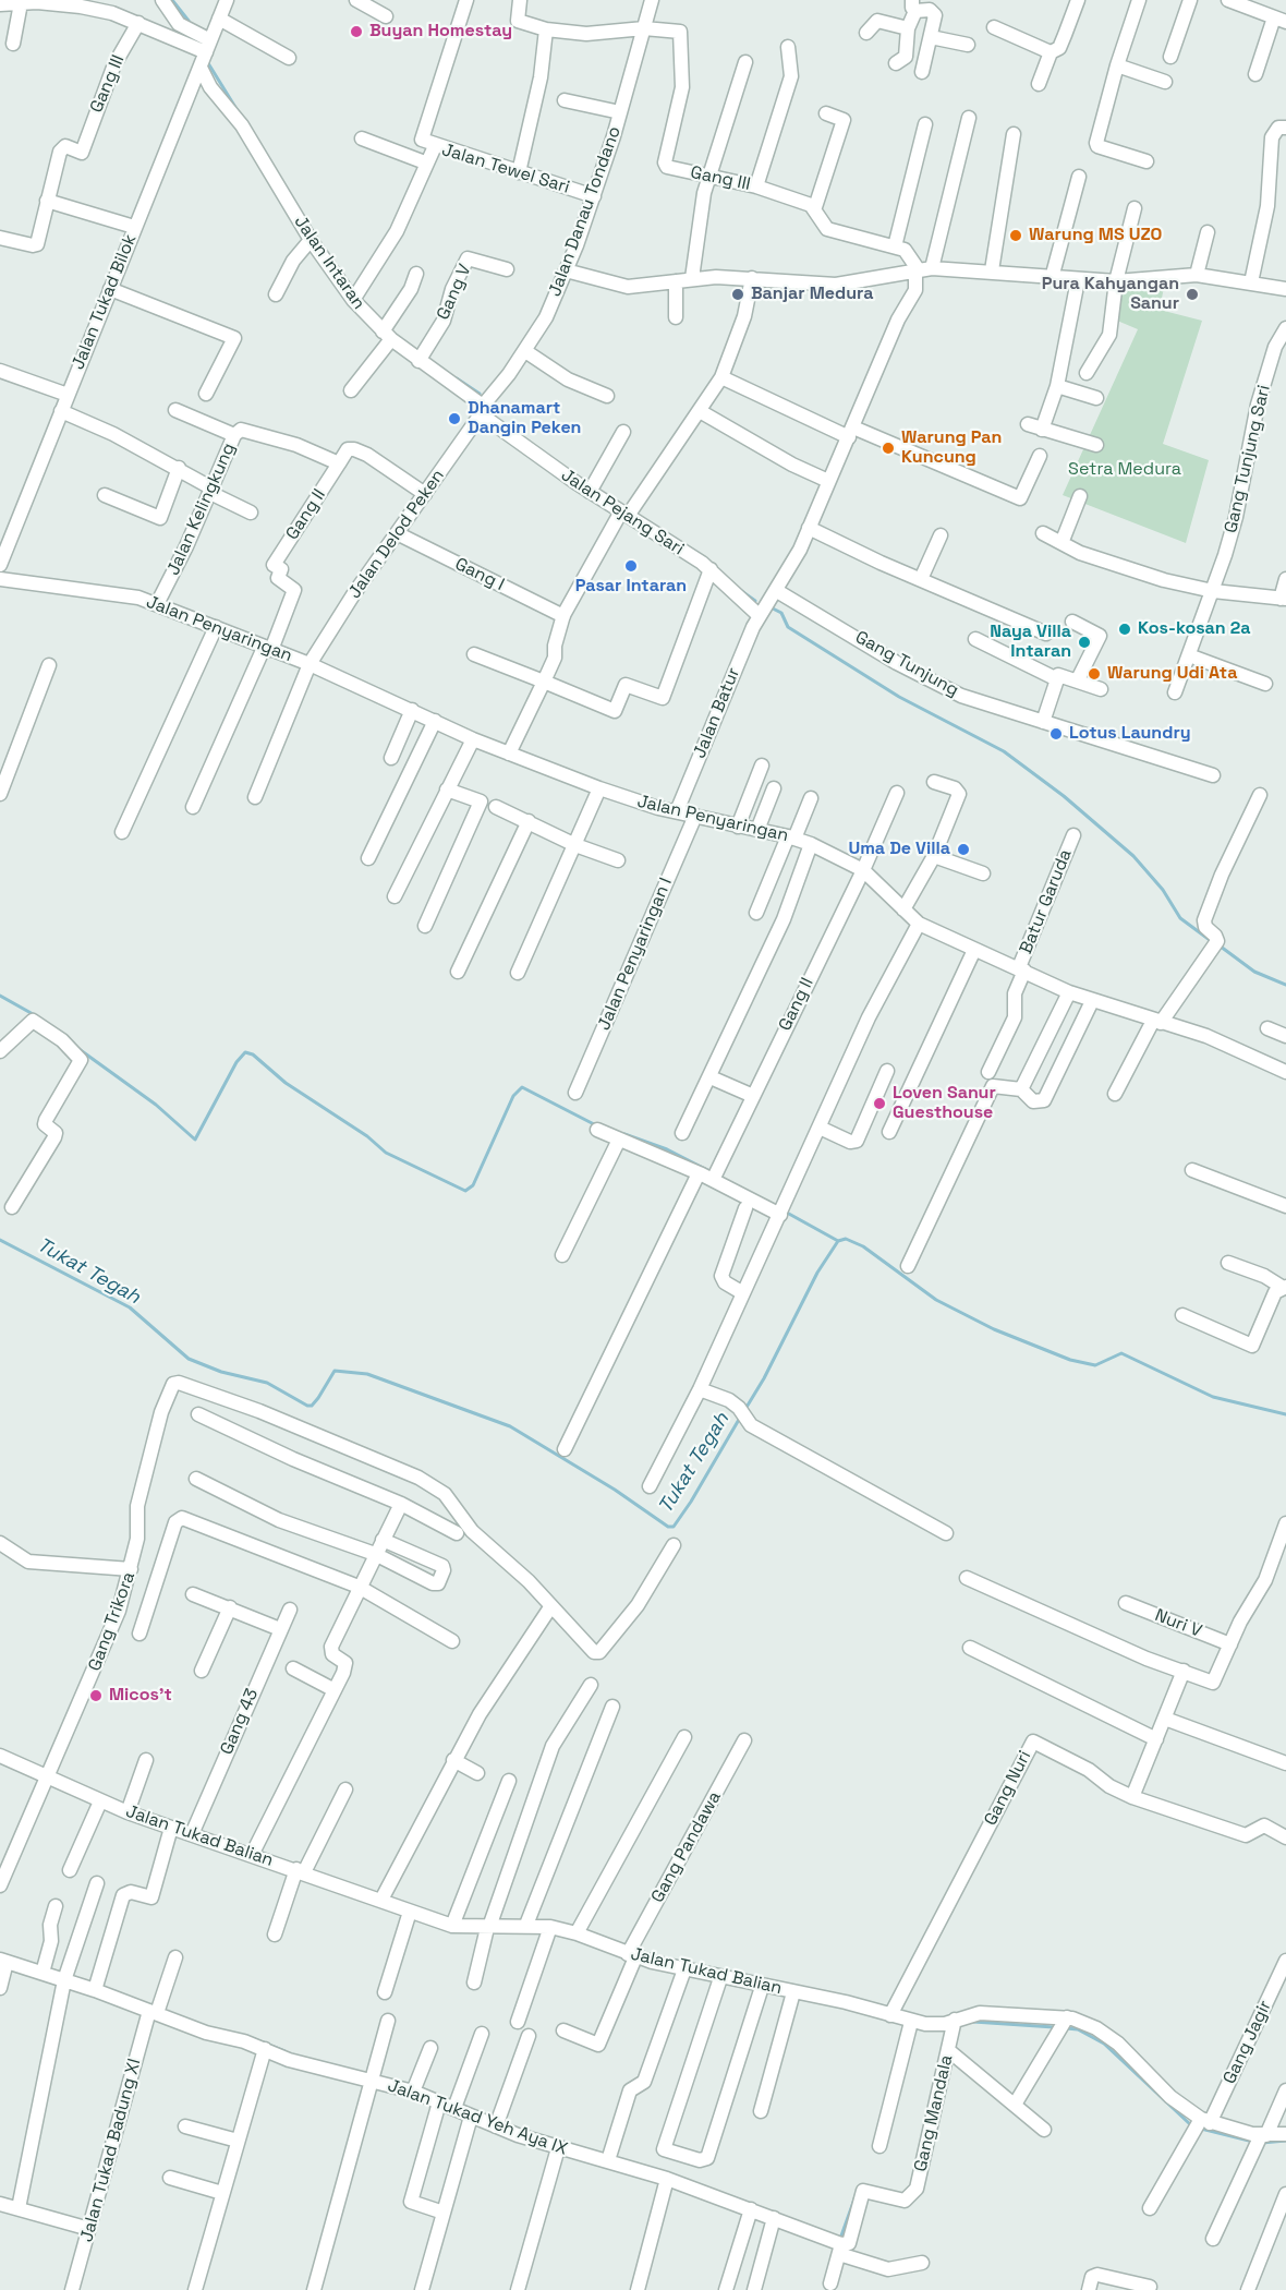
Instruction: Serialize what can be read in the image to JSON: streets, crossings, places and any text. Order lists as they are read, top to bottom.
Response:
{
  "streets": {
    "street": [
      "Gang III",
      "Jalan Tewel Sari",
      "Jalan Danau Tondano",
      "Jalan Intaran",
      "Gang V",
      "Jalan Tukad Bilok",
      "Gang Tunjung Sari",
      "Jalan Kelingkung",
      "Jalan Pejang Sari",
      "Gang II",
      "Jalan Delod Peken",
      "Gang I",
      "Jalan Penyaringan",
      "Gang Tunjung",
      "Jalan Batur",
      "Batur Garuda",
      "Jalan Penyaringan I",
      "Gang Trikora",
      "Nuri V",
      "Gang 43",
      "Gang Nuri",
      "Jalan Tukad Balian",
      "Gang Pandawa",
      "Gang Jagir",
      "Gang Mandala",
      "Jalan Tukad Yeh Aya IX",
      "Jalan Tukad Badung XI"
    ]
  },
  "crossings": [
    ["Gang III", "Jalan Danau Tondano"],
    ["Jalan Tewel Sari", "Jalan Danau Tondano"],
    ["Jalan Tewel Sari", "Jalan Intaran"],
    ["Jalan Danau Tondano", "Jalan Intaran"],
    ["Jalan Danau Tondano", "Jalan Pejang Sari"],
    ["Jalan Danau Tondano", "Jalan Delod Peken"],
    ["Jalan Intaran", "Gang V"],
    ["Jalan Intaran", "Jalan Tukad Bilok"],
    ["Jalan Intaran", "Jalan Pejang Sari"],
    ["Jalan Intaran", "Jalan Delod Peken"],
    ["Jalan Tukad Bilok", "Jalan Penyaringan"],
    ["Jalan Kelingkung", "Gang II"],
    ["Jalan Kelingkung", "Jalan Penyaringan"],
    ["Jalan Pejang Sari", "Jalan Delod Peken"],
    ["Jalan Pejang Sari", "Jalan Batur"],
    ["Gang II", "Jalan Penyaringan"],
    ["Jalan Delod Peken", "Gang I"],
    ["Jalan Delod Peken", "Jalan Penyaringan"],
    ["Jalan Penyaringan", "Jalan Batur"],
    ["Jalan Penyaringan", "Batur Garuda"],
    ["Jalan Penyaringan", "Jalan Penyaringan I"],
    ["Gang Tunjung", "Jalan Batur"],
    ["Gang Trikora", "Jalan Tukad Balian"],
    ["Gang 43", "Jalan Tukad Balian"],
    ["Gang Nuri", "Jalan Tukad Balian"],
    ["Jalan Tukad Balian", "Gang Pandawa"],
    ["Jalan Tukad Balian", "Gang Jagir"],
    ["Jalan Tukad Balian", "Gang Mandala"],
    ["Gang Mandala", "Jalan Tukad Yeh Aya IX"],
    ["Jalan Tukad Yeh Aya IX", "Jalan Tukad Badung XI"]
  ],
  "water": ["Tukat Tegah"],
  "parks": ["Setra Medura"],
  "places": [
    "Buyan Homestay",
    "Warung MS UZO",
    "Banjar Medura",
    "Pura Kahyangan Sanur",
    "Dhanamart Dangin Peken",
    "Warung Pan Kuncung",
    "Pasar Intaran",
    "Kos-kosan 2a",
    "Naya Villa Intaran",
    "Warung Udi Ata",
    "Lotus Laundry",
    "Uma De Villa",
    "Loven Sanur Guesthouse",
    "Micos't"
  ]
}
